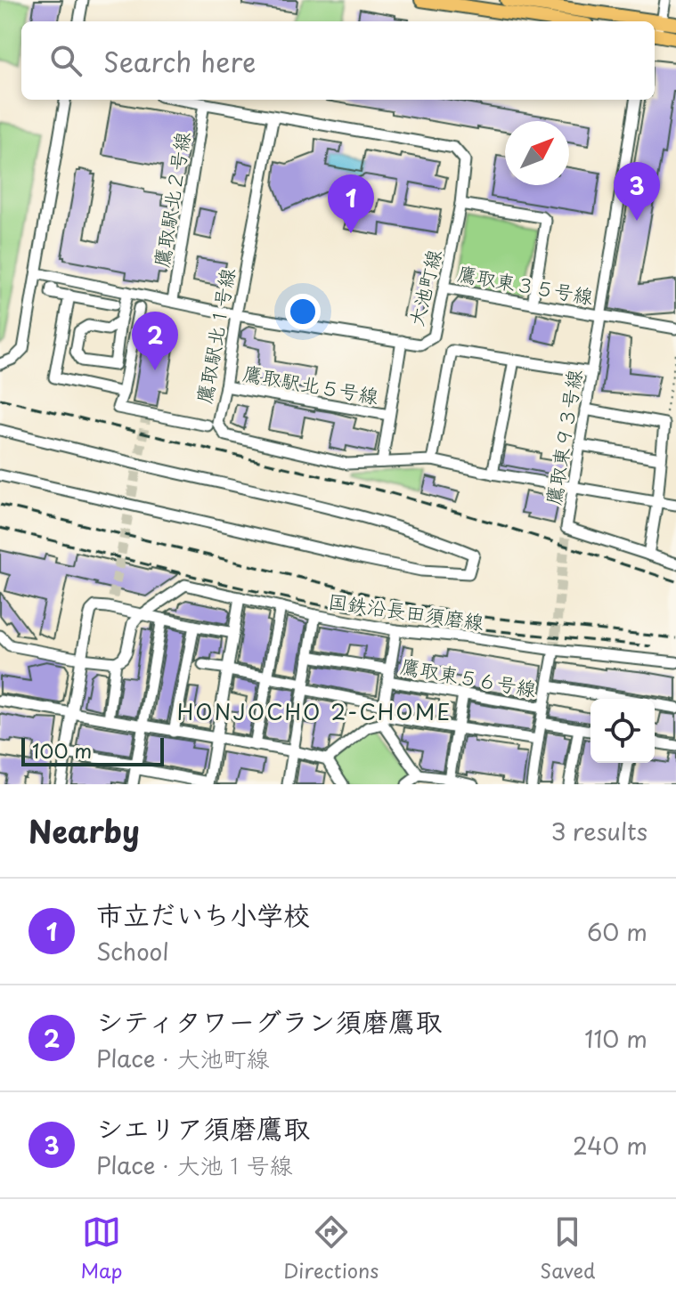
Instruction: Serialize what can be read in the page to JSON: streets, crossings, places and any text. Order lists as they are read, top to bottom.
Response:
{
  "streets": {
    "street": [
      "鷹取駅北２号線",
      "鷹取東３５号線",
      "大池町線",
      "鷹取駅北１号線",
      "鷹取駅北５号線",
      "鷹取東９３号線",
      "国鉄沿長田須磨線",
      "鷹取東５６号線"
    ]
  },
  "crossings": [
    ["鷹取駅北２号線", "大池町線"],
    ["鷹取東３５号線", "大池町線"],
    ["鷹取東３５号線", "鷹取東９３号線"],
    ["大池町線", "鷹取駅北１号線"],
    ["鷹取駅北１号線", "鷹取駅北５号線"],
    ["鷹取駅北１号線", "鷹取東９３号線"]
  ],
  "districts": ["HONJOCHO 2-CHOME"],
  "scale_bar": "100 m",
  "north": "top right",
  "page": {
    "search": "Search here",
    "pins": ["3", "1", "2"],
    "scale": "100 m",
    "heading": ["Nearby", "3 results"],
    "list": [
      {
        "mark": "1",
        "name": "市立だいち小学校",
        "note": "School",
        "value": "60 m"
      },
      {
        "mark": "2",
        "name": "シティタワーグラン須磨鷹取",
        "note": "Place · 大池町線",
        "value": "110 m"
      },
      {
        "mark": "3",
        "name": "シエリア須磨鷹取",
        "note": "Place · 大池１号線",
        "value": "240 m"
      }
    ],
    "nav": ["Map", "Directions", "Saved"]
  }
}
